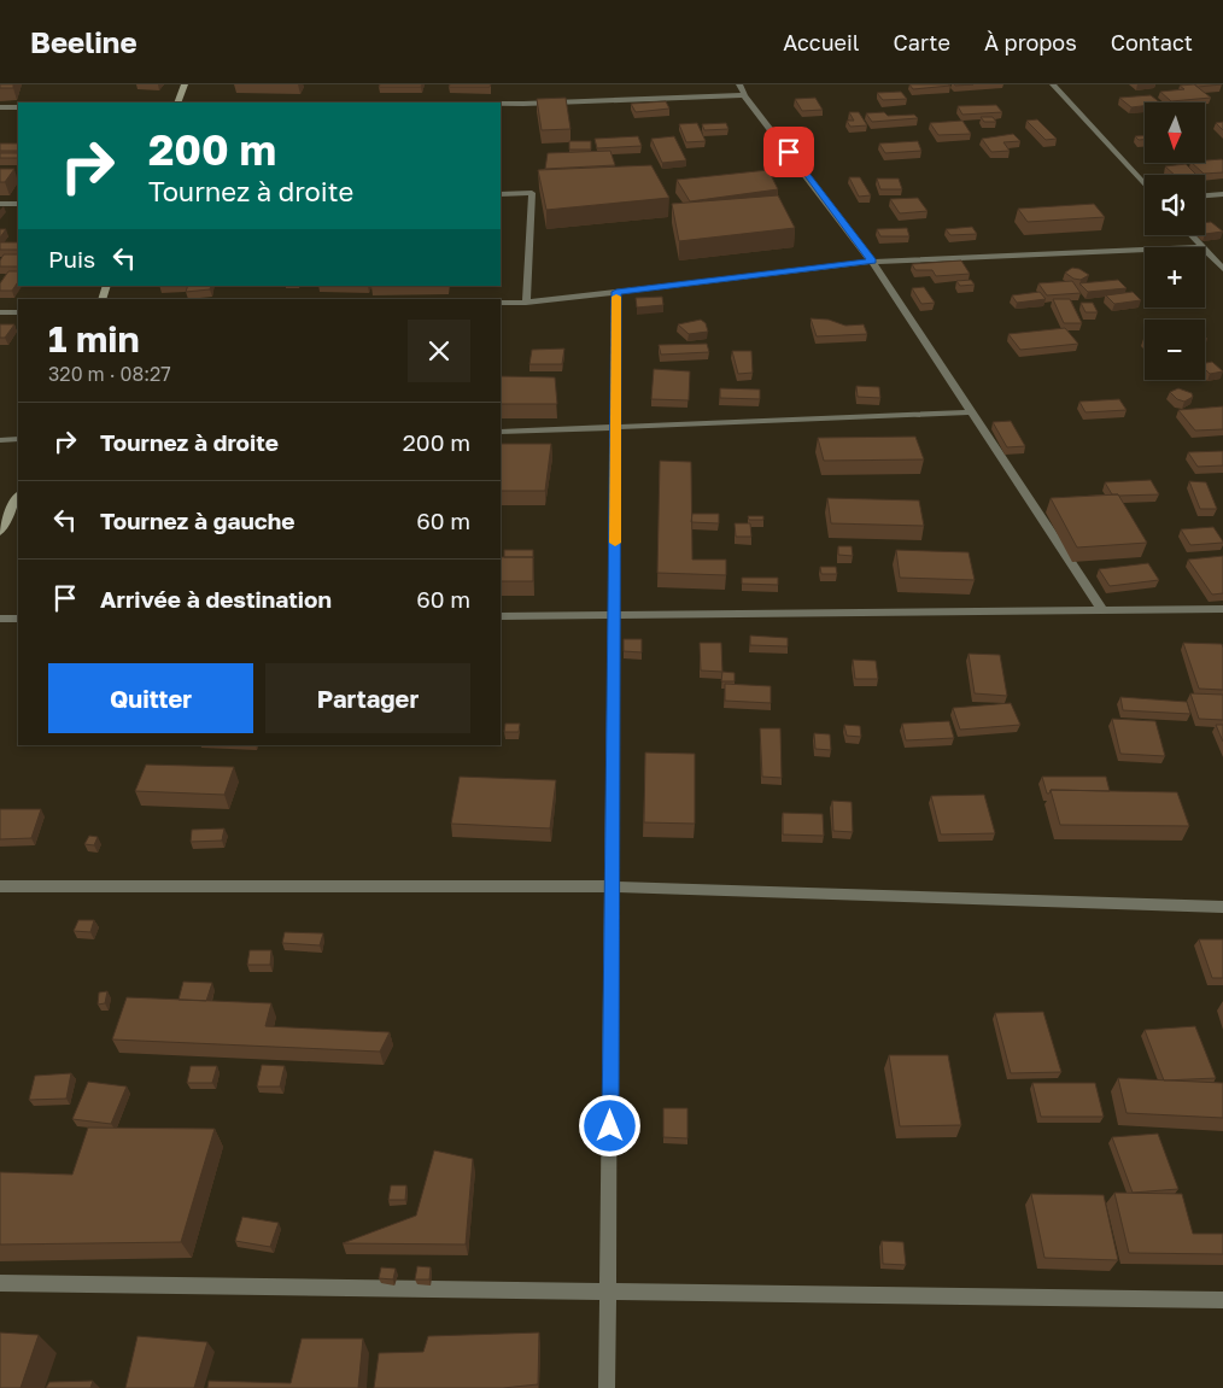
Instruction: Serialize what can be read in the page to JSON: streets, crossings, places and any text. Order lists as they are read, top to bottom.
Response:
{
  "north": "bottom",
  "page": {
    "header": "Beeline",
    "nav": [
      "Accueil",
      "Carte",
      "À propos",
      "Contact"
    ],
    "map_buttons": ["+", "−"],
    "turn": ["200 m", "Tournez à droite"],
    "then": "Puis",
    "heading": ["1 min", "320 m · 08:27"],
    "list": [
      {
        "name": "Tournez à droite",
        "value": "200 m"
      },
      {
        "name": "Tournez à gauche",
        "value": "60 m"
      },
      {
        "name": "Arrivée à destination",
        "value": "60 m"
      }
    ],
    "buttons": ["Quitter", "Partager"]
  }
}
